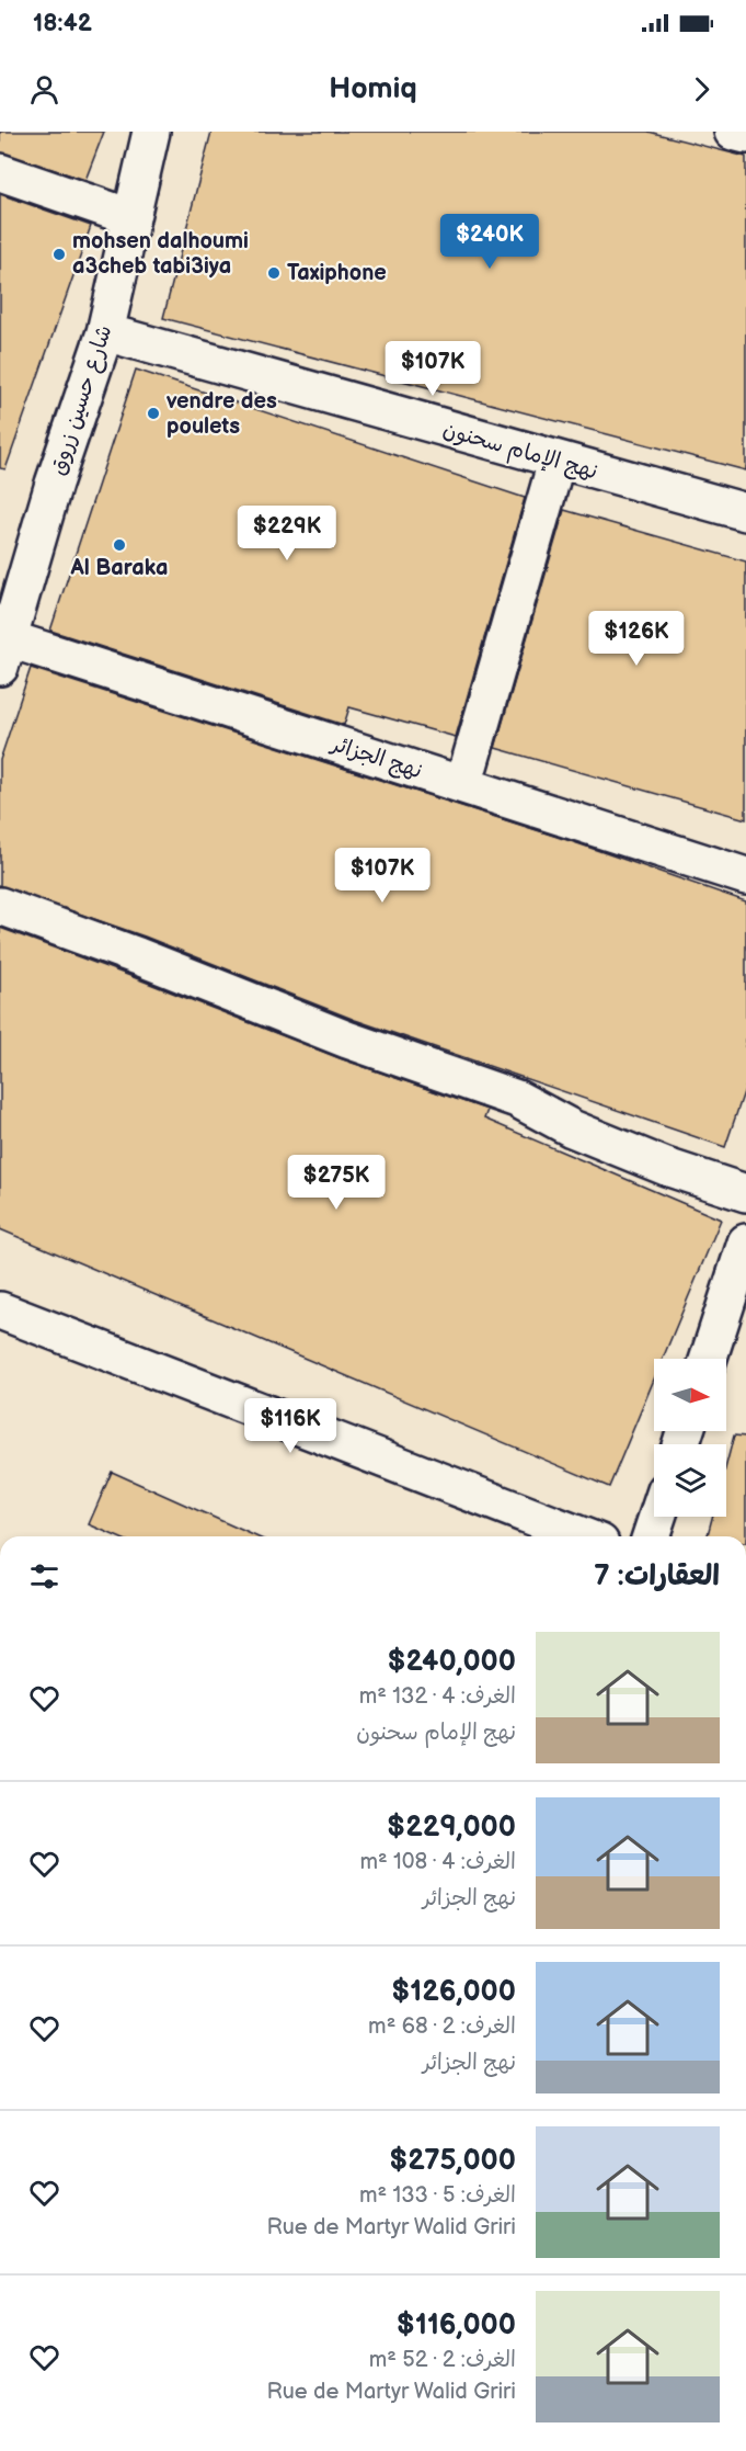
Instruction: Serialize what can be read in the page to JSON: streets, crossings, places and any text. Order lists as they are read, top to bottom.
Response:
{
  "streets": {
    "street": ["شارع حسين زروق", "نهج الإمام سحنون", "نهج الجزائر"]
  },
  "crossings": [
    ["شارع حسين زروق", "نهج الإمام سحنون"],
    ["شارع حسين زروق", "نهج الجزائر"]
  ],
  "places": [
    "mohsen dalhoumi a3cheb tabi3iya",
    "Taxiphone",
    "vendre des poulets",
    "Al Baraka"
  ],
  "north": "right",
  "page": {
    "status": "18:42",
    "header": "Homiq",
    "price": [
      "$240K",
      "$107K",
      "$229K",
      "$126K",
      "$107K",
      "$275K",
      "$116K"
    ],
    "heading": "العقارات: 7",
    "list": [
      {
        "name": "$240,000",
        "note": "الغرف: 4 · 132 m² · نهج الإمام سحنون"
      },
      {
        "name": "$229,000",
        "note": "الغرف: 4 · 108 m² · نهج الجزائر"
      },
      {
        "name": "$126,000",
        "note": "الغرف: 2 · 68 m² · نهج الجزائر"
      },
      {
        "name": "$275,000",
        "note": "الغرف: 5 · 133 m² · Rue de Martyr Walid Griri"
      },
      {
        "name": "$116,000",
        "note": "الغرف: 2 · 52 m² · Rue de Martyr Walid Griri"
      }
    ]
  }
}
